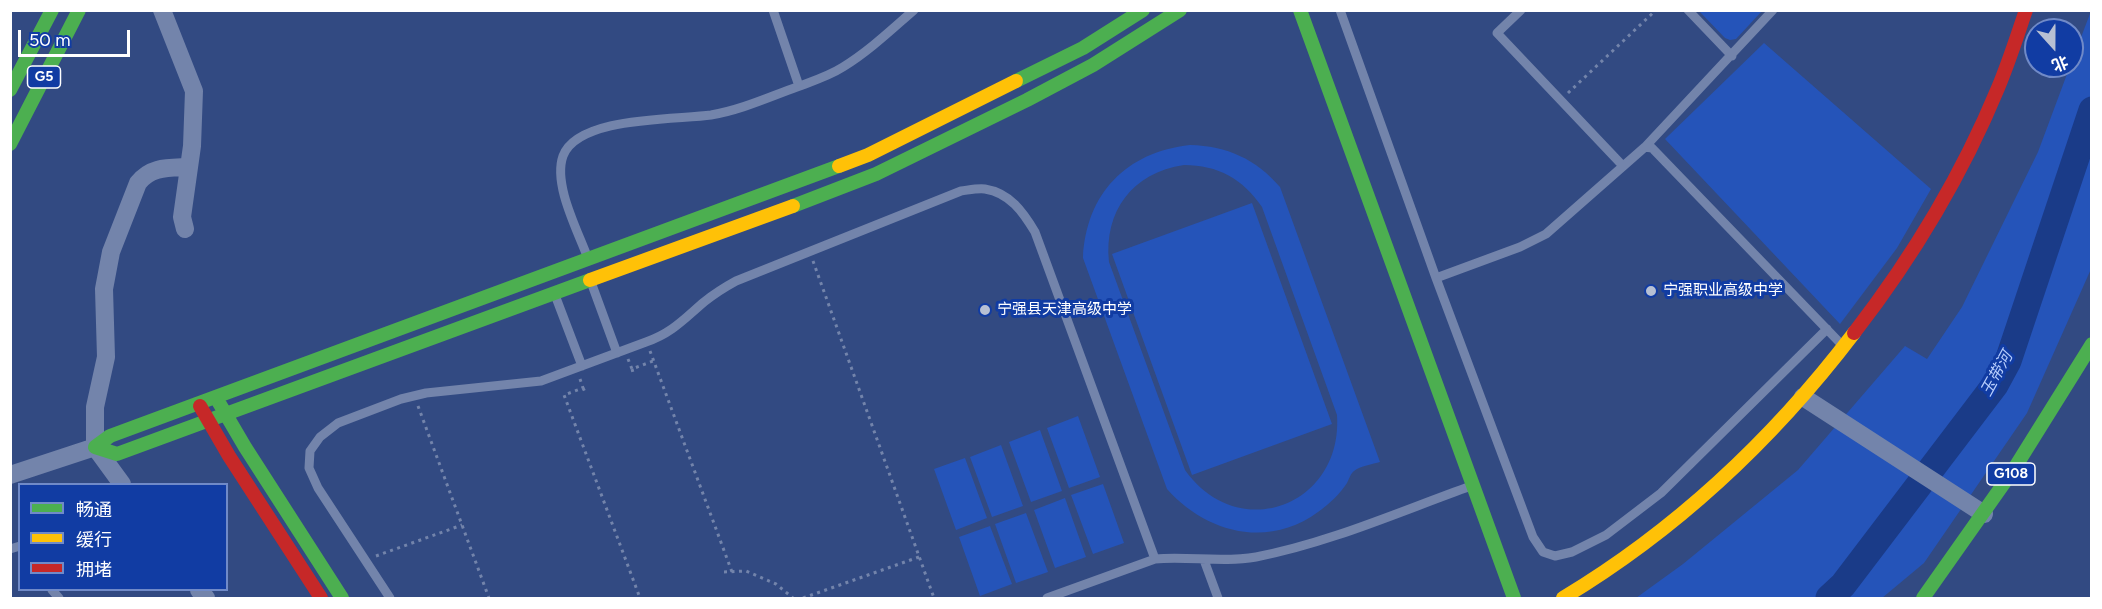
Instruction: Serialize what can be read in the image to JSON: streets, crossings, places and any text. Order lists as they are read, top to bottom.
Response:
{
  "streets": {
    "main road": ["G5", "G108"]
  },
  "water": ["玉带河"],
  "places": ["宁强职业高级中学", "宁强县天津高级中学"],
  "legend": ["畅通", "缓行", "拥堵"],
  "scale_bar": "50 m",
  "north": "bottom"
}
